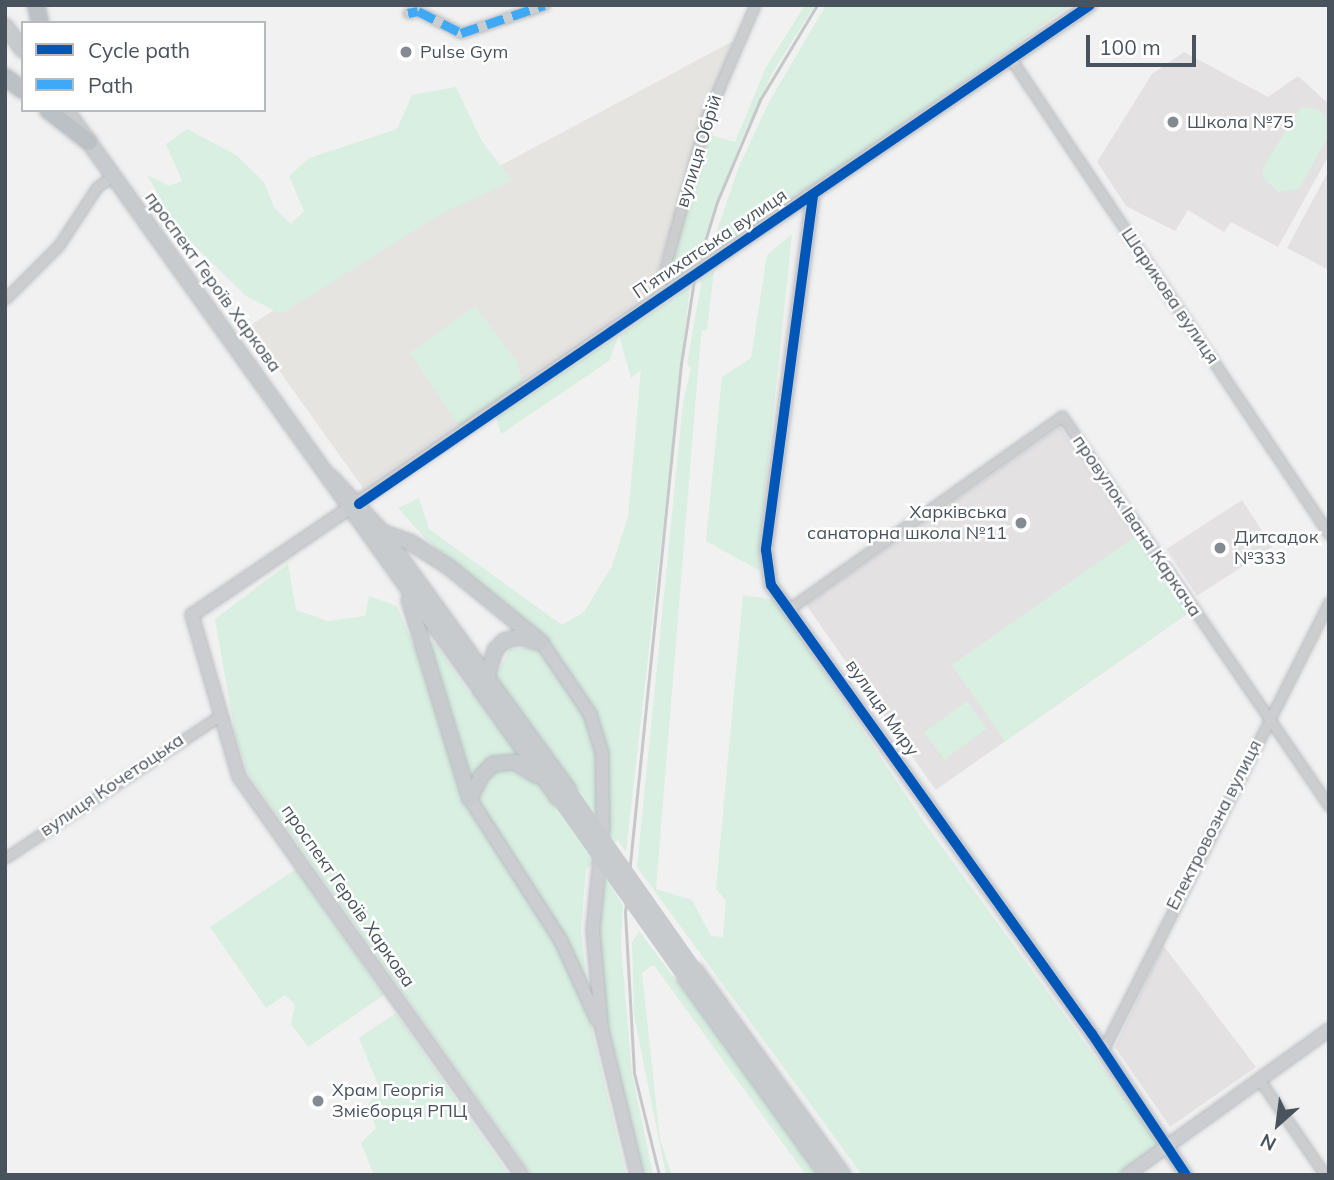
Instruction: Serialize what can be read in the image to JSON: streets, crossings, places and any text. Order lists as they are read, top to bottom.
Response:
{
  "streets": {
    "main road": ["проспект Героїв Харкова"],
    "street": [
      "вулиця Обрій",
      "П’ятихатська вулиця",
      "Шарикова вулиця",
      "провулок Івана Каркача",
      "вулиця Миру",
      "вулиця Кочетоцька",
      "Електровозна вулиця"
    ]
  },
  "crossings": [
    ["вулиця Обрій", "П’ятихатська вулиця"],
    ["П’ятихатська вулиця", "проспект Героїв Харкова"],
    ["П’ятихатська вулиця", "Шарикова вулиця"],
    ["П’ятихатська вулиця", "вулиця Миру"],
    ["проспект Героїв Харкова", "вулиця Кочетоцька"],
    ["провулок Івана Каркача", "вулиця Миру"],
    ["провулок Івана Каркача", "Електровозна вулиця"],
    ["вулиця Миру", "Електровозна вулиця"]
  ],
  "places": [
    "Pulse Gym",
    "Школа №75",
    "Харківська санаторна школа №11",
    "Дитсадок №333",
    "Храм Георгія Змієборця РПЦ"
  ],
  "legend": ["Cycle path", "Path"],
  "scale_bar": "100 m",
  "north": "bottom left"
}
